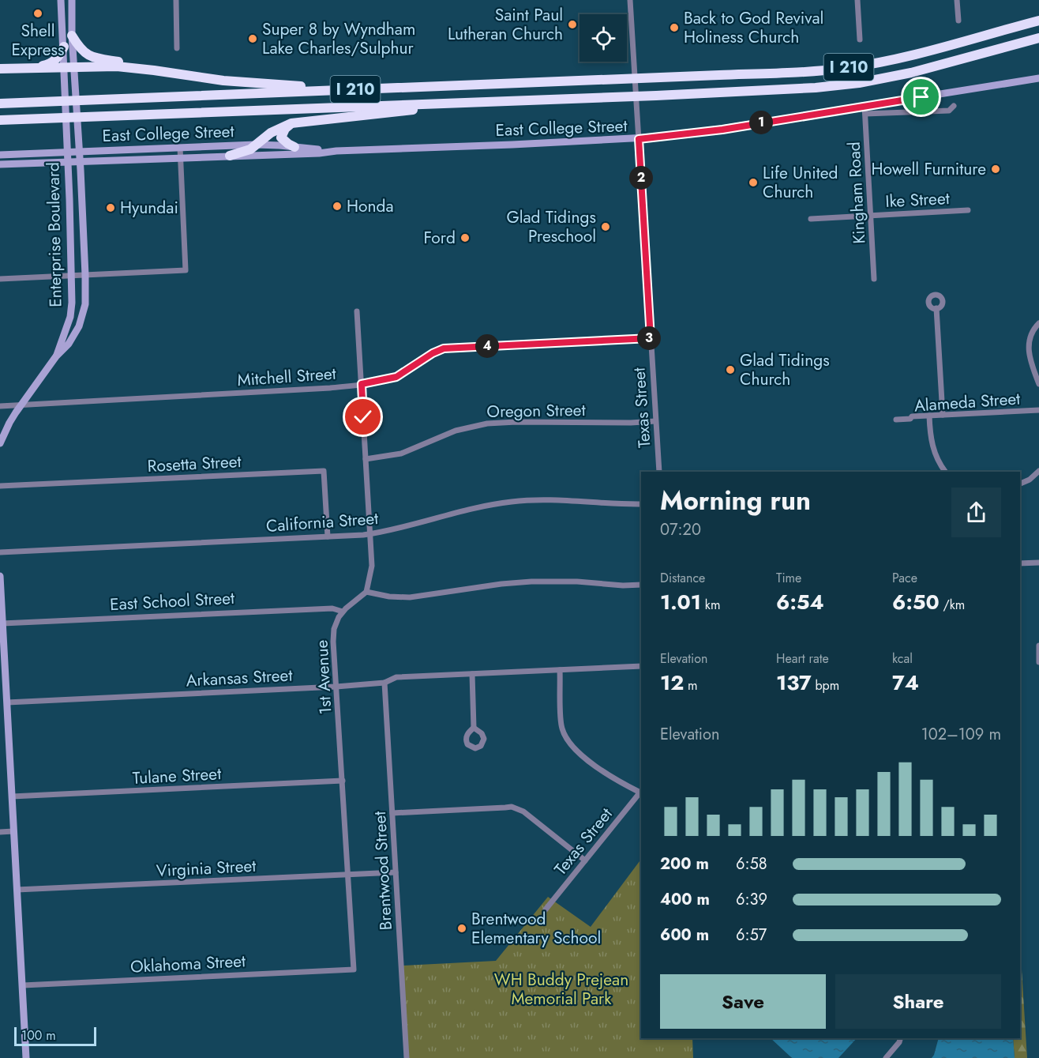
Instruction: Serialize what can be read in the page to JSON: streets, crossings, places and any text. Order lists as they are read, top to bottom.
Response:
{
  "streets": {
    "highway": ["I 210"],
    "main road": ["East College Street", "Enterprise Boulevard"],
    "street": [
      "Kingham Road",
      "Ike Street",
      "Mitchell Street",
      "Alameda Street",
      "Texas Street",
      "Oregon Street",
      "Rosetta Street",
      "California Street",
      "East School Street",
      "1st Avenue",
      "Arkansas Street",
      "Tulane Street",
      "Virginia Street",
      "Brentwood Street",
      "Oklahoma Street"
    ]
  },
  "crossings": [
    ["East College Street", "Kingham Road"],
    ["East College Street", "Enterprise Boulevard"],
    ["East College Street", "Texas Street"],
    ["Kingham Road", "Ike Street"],
    ["Mitchell Street", "Texas Street"],
    ["Texas Street", "Oregon Street"],
    ["Rosetta Street", "California Street"],
    ["East School Street", "1st Avenue"],
    ["1st Avenue", "Arkansas Street"],
    ["1st Avenue", "Tulane Street"],
    ["1st Avenue", "Virginia Street"],
    ["1st Avenue", "Oklahoma Street"],
    ["Arkansas Street", "Brentwood Street"],
    ["Virginia Street", "Brentwood Street"]
  ],
  "parks": ["WH Buddy Prejean Memorial Park"],
  "places": [
    "Shell Express",
    "Saint Paul Lutheran Church",
    "Back to God Revival Holiness Church",
    "Super 8 by Wyndham Lake Charles/Sulphur",
    "Howell Furniture",
    "Life United Church",
    "Honda",
    "Hyundai",
    "Glad Tidings Preschool",
    "Ford",
    "Glad Tidings Church",
    "Brentwood Elementary School"
  ],
  "scale_bar": "100 m",
  "page": {
    "pins": [
      "1",
      "2",
      "3",
      "4"
    ],
    "heading": ["Morning run", "07:20"],
    "stats": [
      ["Distance", "1.01 km"],
      ["Time", "6:54"],
      ["Pace", "6:50 /km"],
      ["Elevation", "12 m"],
      ["Heart rate", "137 bpm"],
      ["kcal", "74"]
    ],
    "chart": ["Elevation", "102–109 m"],
    "list": [
      {
        "name": "200 m",
        "note": "6:58"
      },
      {
        "name": "400 m",
        "note": "6:39"
      },
      {
        "name": "600 m",
        "note": "6:57"
      }
    ],
    "buttons": ["Save", "Share"],
    "scale": "100 m"
  }
}
